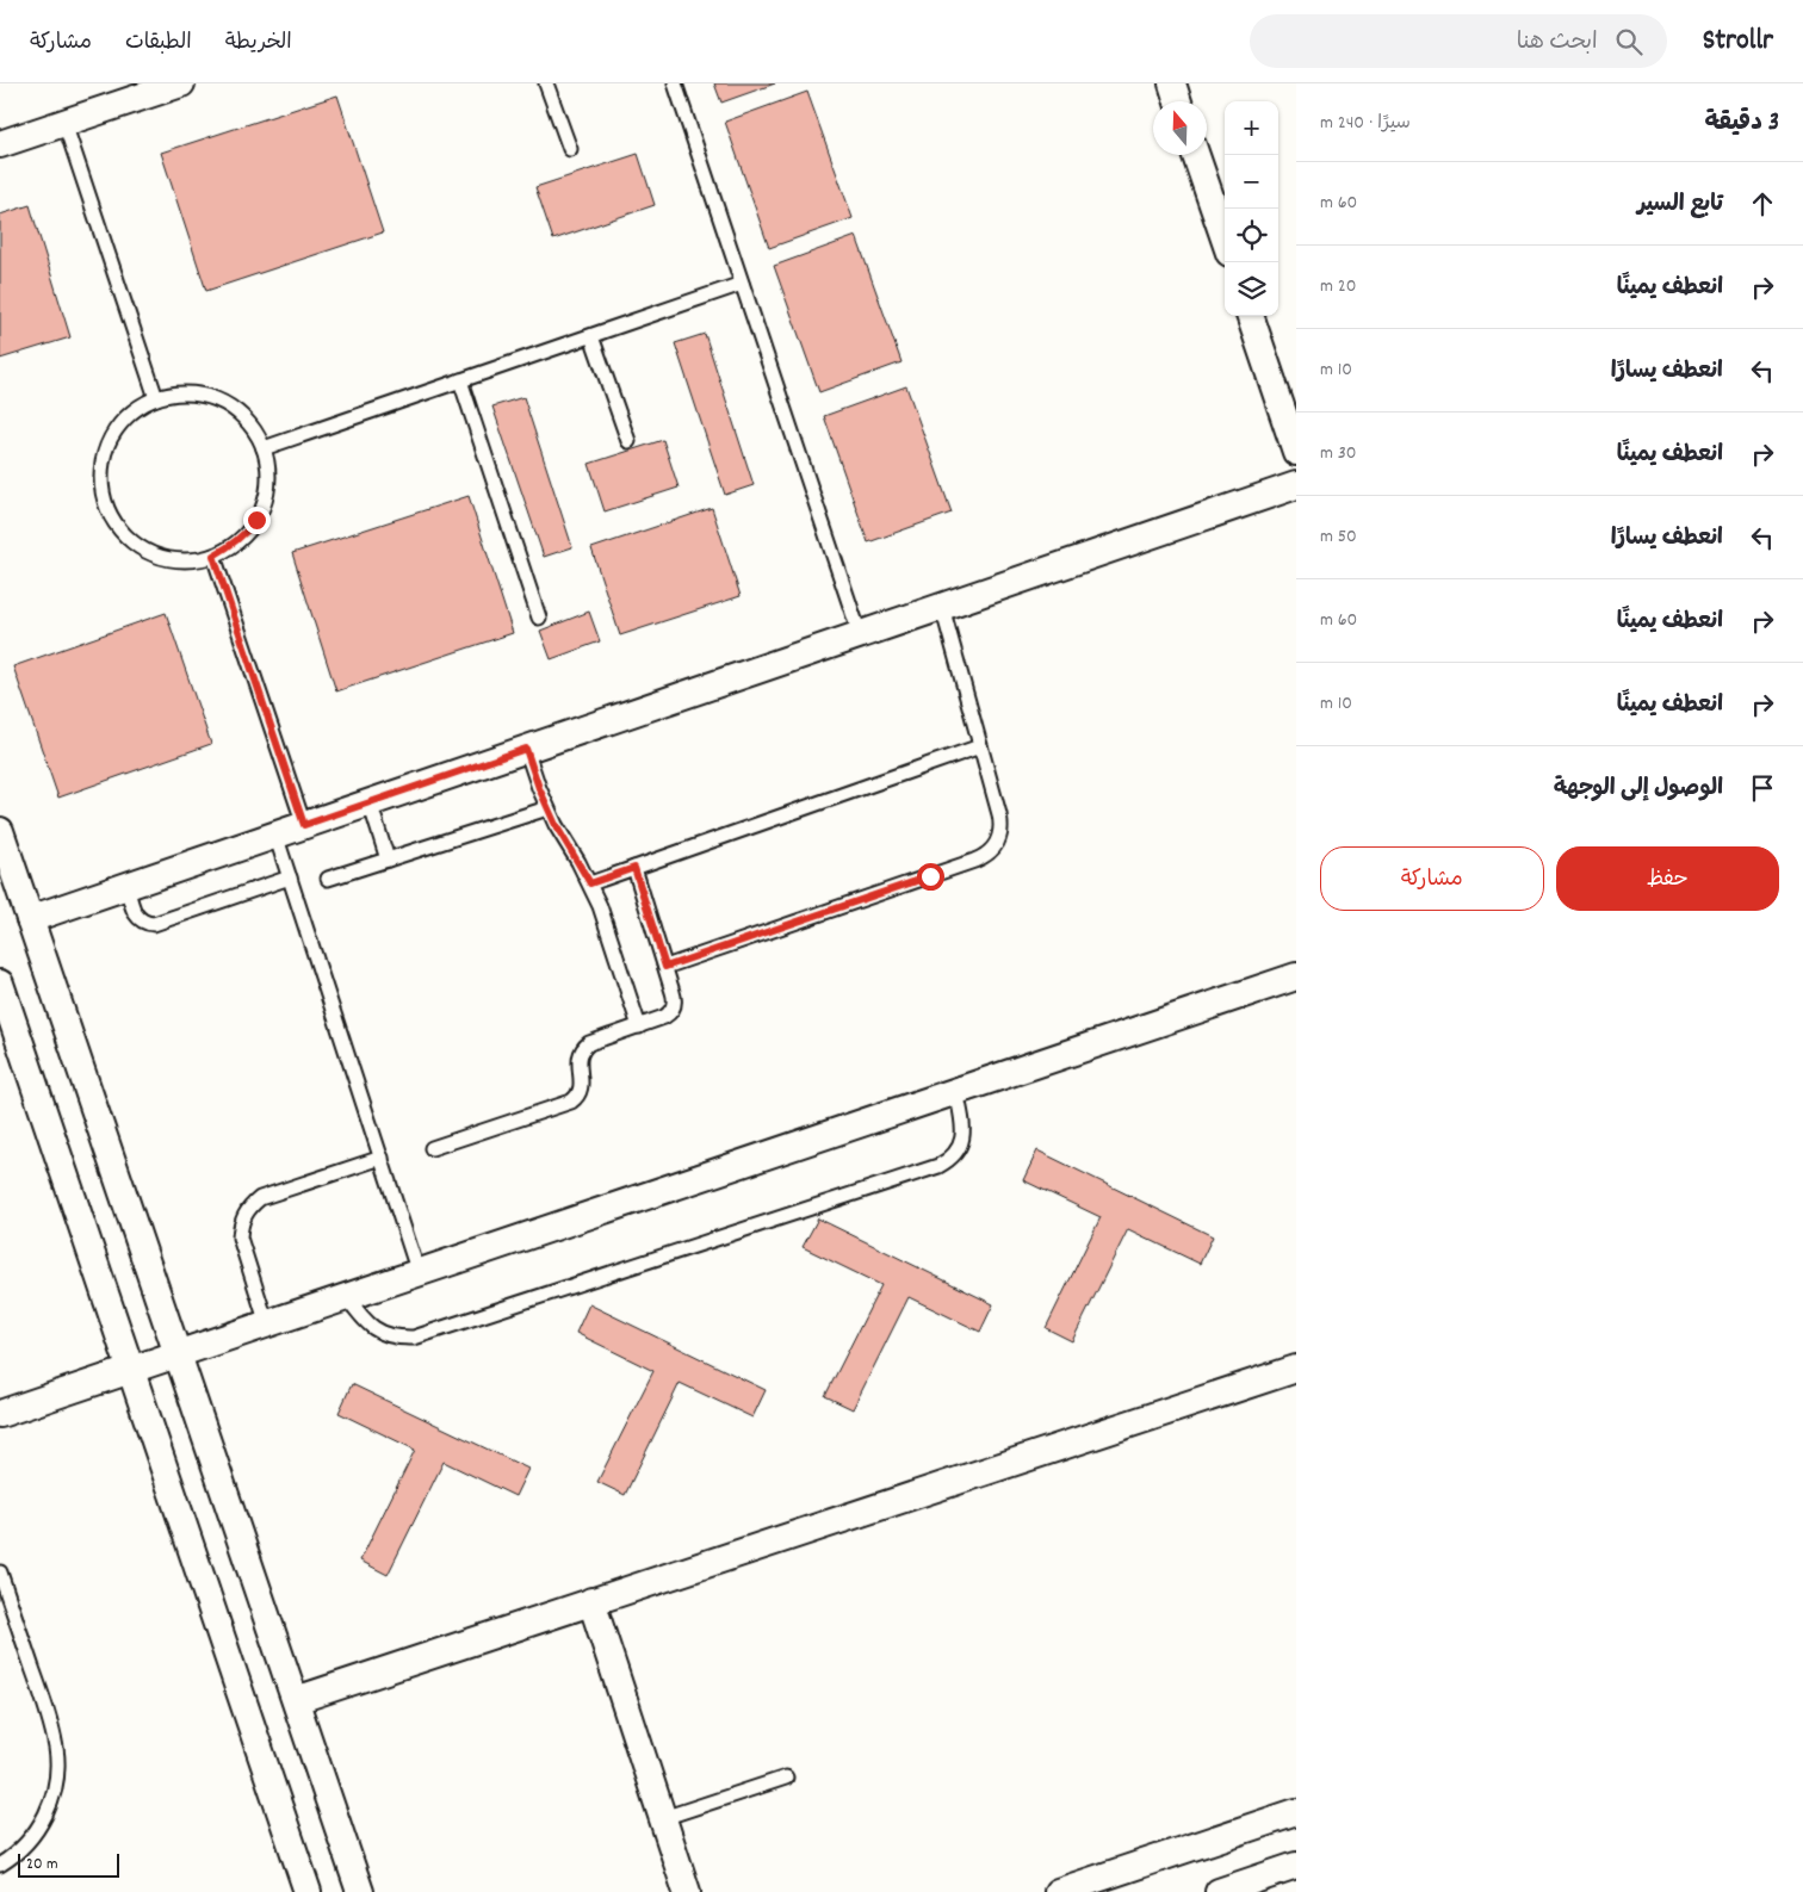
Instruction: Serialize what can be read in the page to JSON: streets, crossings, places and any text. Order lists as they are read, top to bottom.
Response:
{
  "scale_bar": "20 m",
  "north": "top",
  "page": {
    "header": "Strollr",
    "search": "ابحث هنا",
    "nav": ["الخريطة", "الطبقات", "مشاركة"],
    "heading": ["3 دقيقة", "سيرًا · 240 m"],
    "map_buttons": ["+", "−"],
    "list": [
      ["تابع السير", "60 m"],
      ["انعطف يمينًا", "20 m"],
      ["انعطف يسارًا", "10 m"],
      ["انعطف يمينًا", "30 m"],
      ["انعطف يسارًا", "50 m"],
      ["انعطف يمينًا", "60 m"],
      ["انعطف يمينًا", "10 m"],
      "الوصول إلى الوجهة"
    ],
    "buttons": ["حفظ", "مشاركة"],
    "scale": "20 m"
  }
}
